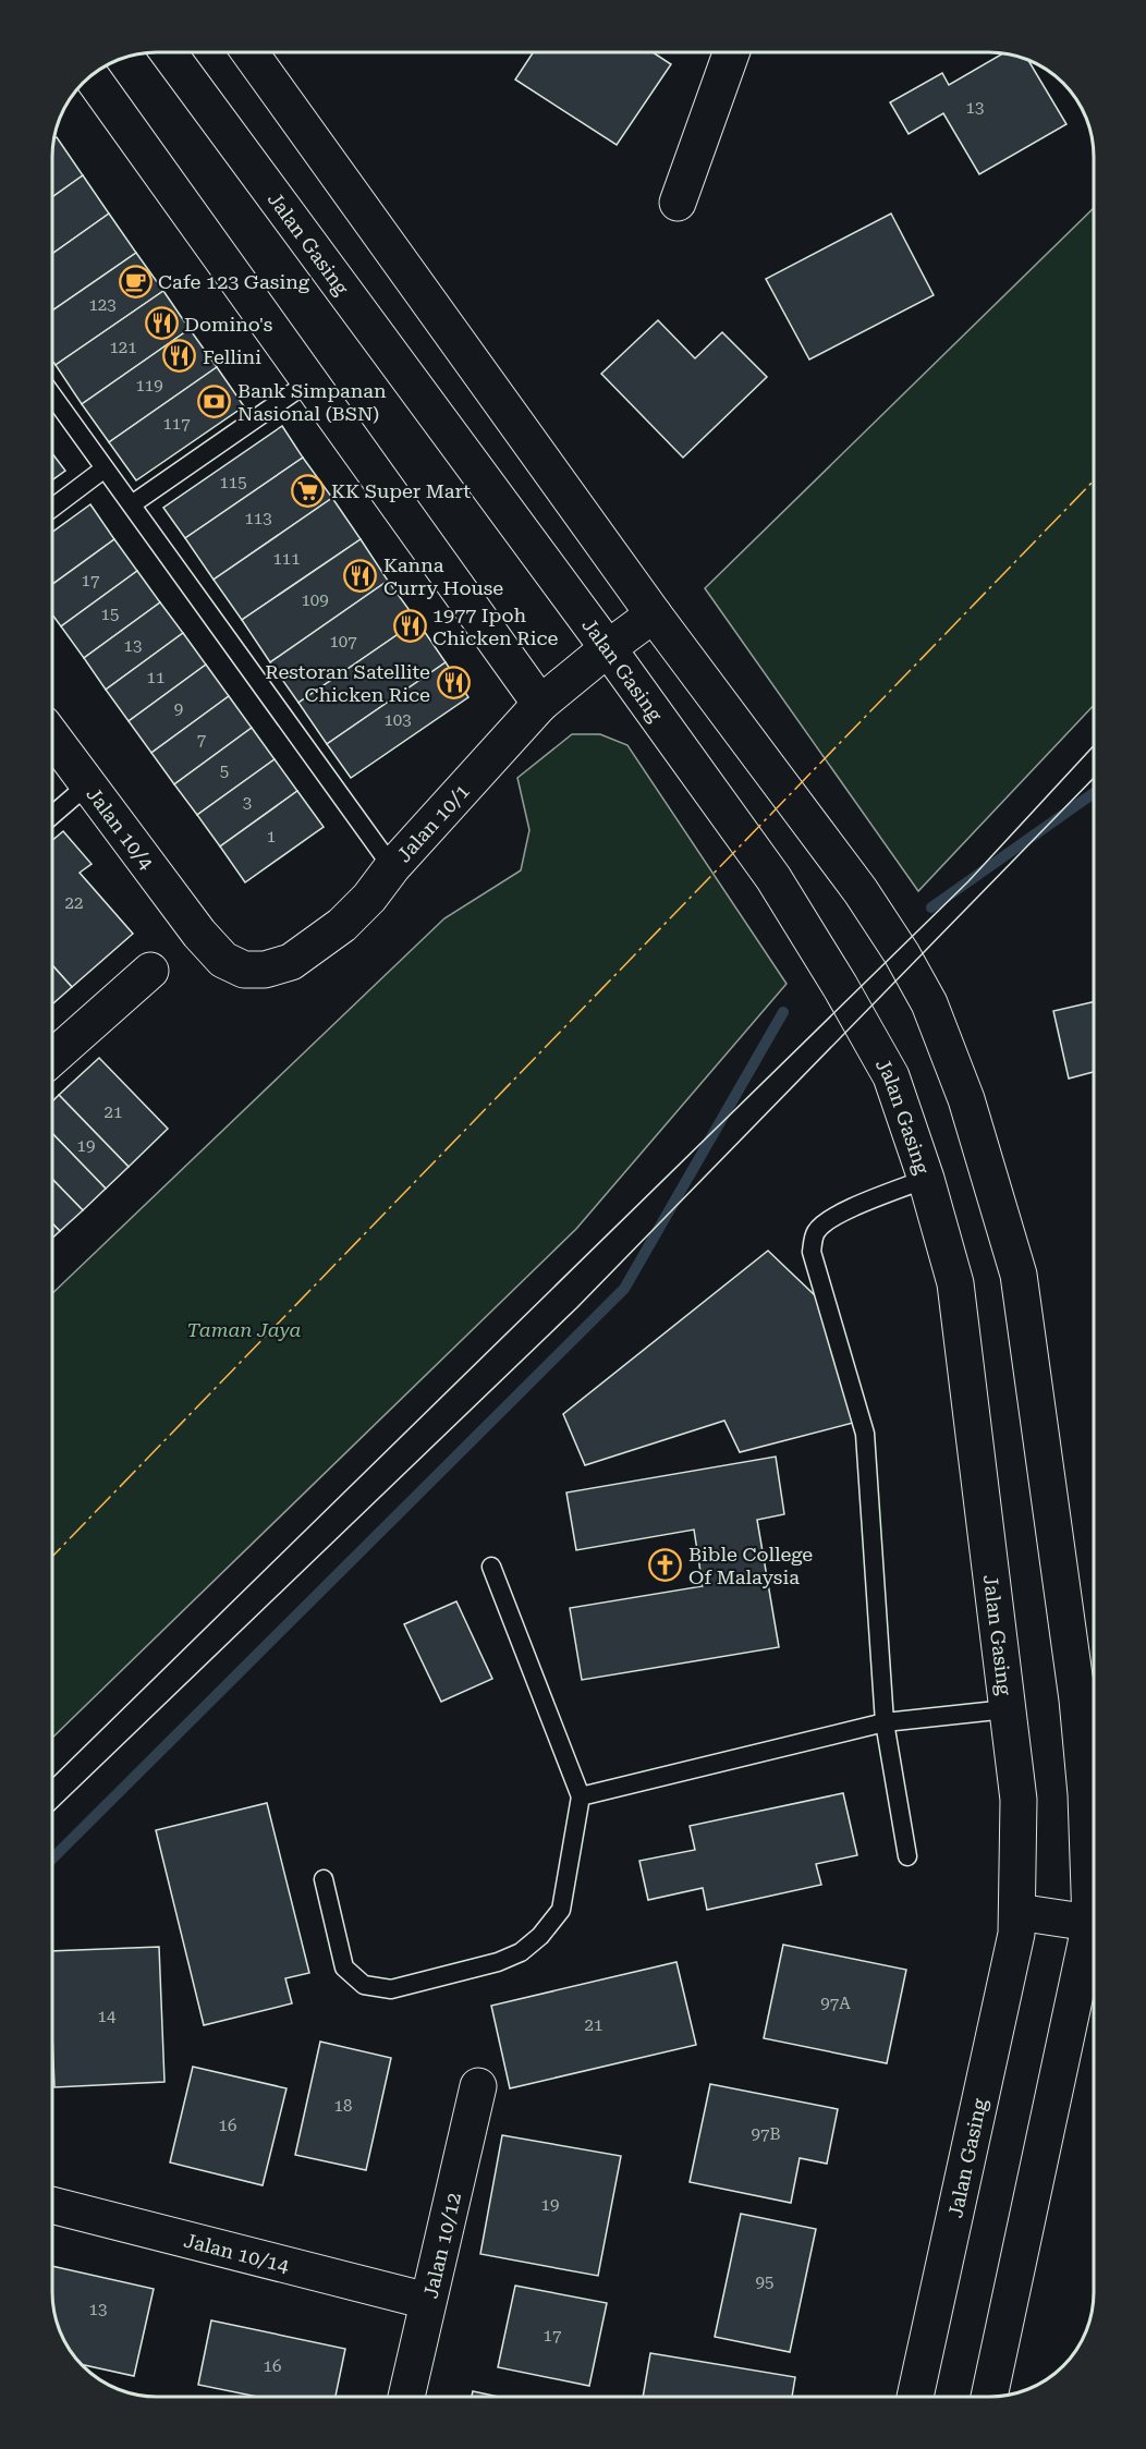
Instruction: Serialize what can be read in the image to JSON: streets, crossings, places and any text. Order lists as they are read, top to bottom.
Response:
{
  "streets": {
    "main road": [
      "Jalan Gasing",
      "Jalan 10/1",
      "Jalan 10/4",
      "Jalan 10/12",
      "Jalan 10/14"
    ]
  },
  "crossings": [
    ["Jalan Gasing", "Jalan 10/1"],
    ["Jalan 10/1", "Jalan 10/4"],
    ["Jalan 10/12", "Jalan 10/14"]
  ],
  "parks": ["Taman Jaya"],
  "places": {
    "cafe": ["Cafe 123 Gasing"],
    "restaurant": [
      "Domino's",
      "Fellini",
      "Kanna Curry House",
      "1977 Ipoh Chicken Rice",
      "Restoran Satellite Chicken Rice"
    ],
    "bank": ["Bank Simpanan Nasional (BSN)"],
    "supermarket": ["KK Super Mart"],
    "church": ["Bible College Of Malaysia"]
  },
  "house_numbers": [
    "13",
    "123",
    "121",
    "119",
    "117",
    "115",
    "113",
    "111",
    "17",
    "109",
    "15",
    "107",
    "13",
    "11",
    "9",
    "103",
    "7",
    "5",
    "3",
    "1",
    "22",
    "21",
    "19",
    "97A",
    "14",
    "21",
    "18",
    "16",
    "97B",
    "19",
    "95",
    "13",
    "17",
    "16"
  ]
}
